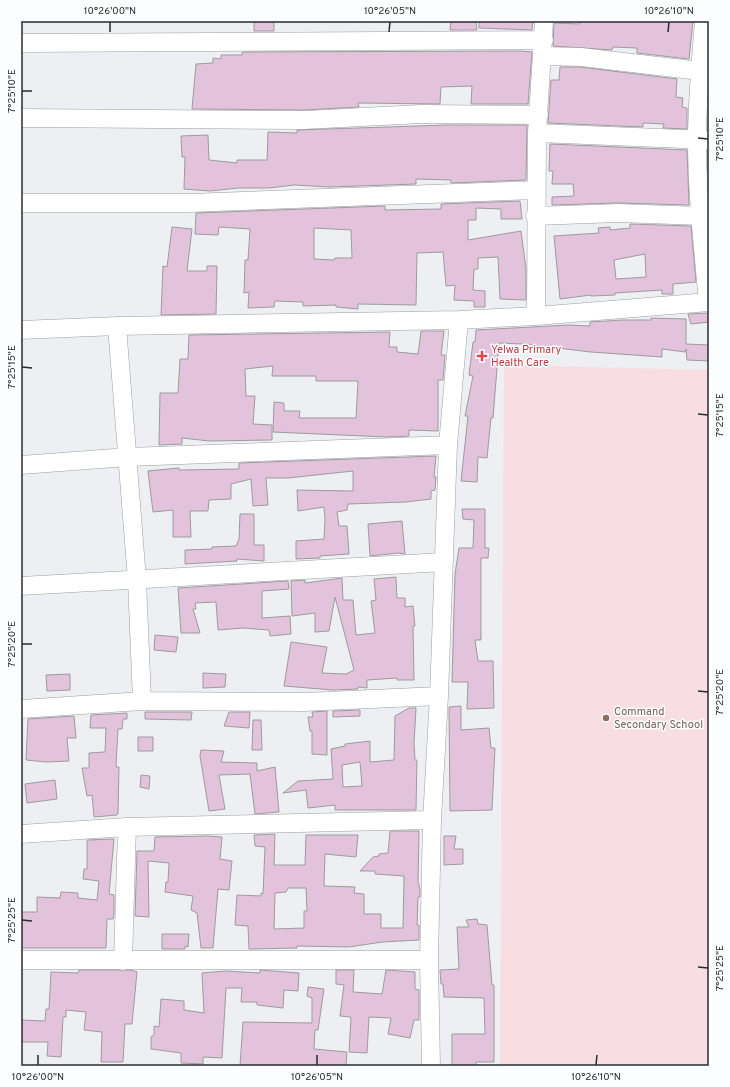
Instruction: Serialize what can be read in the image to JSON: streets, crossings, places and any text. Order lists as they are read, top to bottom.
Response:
{
  "places": {
    "health": ["Yelwa Primary Health Care"],
    "other": ["Command Secondary School"]
  },
  "coordinates": [
    "10°26'00\"N",
    "10°26'05\"N",
    "10°26'10\"N",
    "7°25'10\"E",
    "7°25'15\"E",
    "7°25'20\"E",
    "7°25'25\"E"
  ]
}
